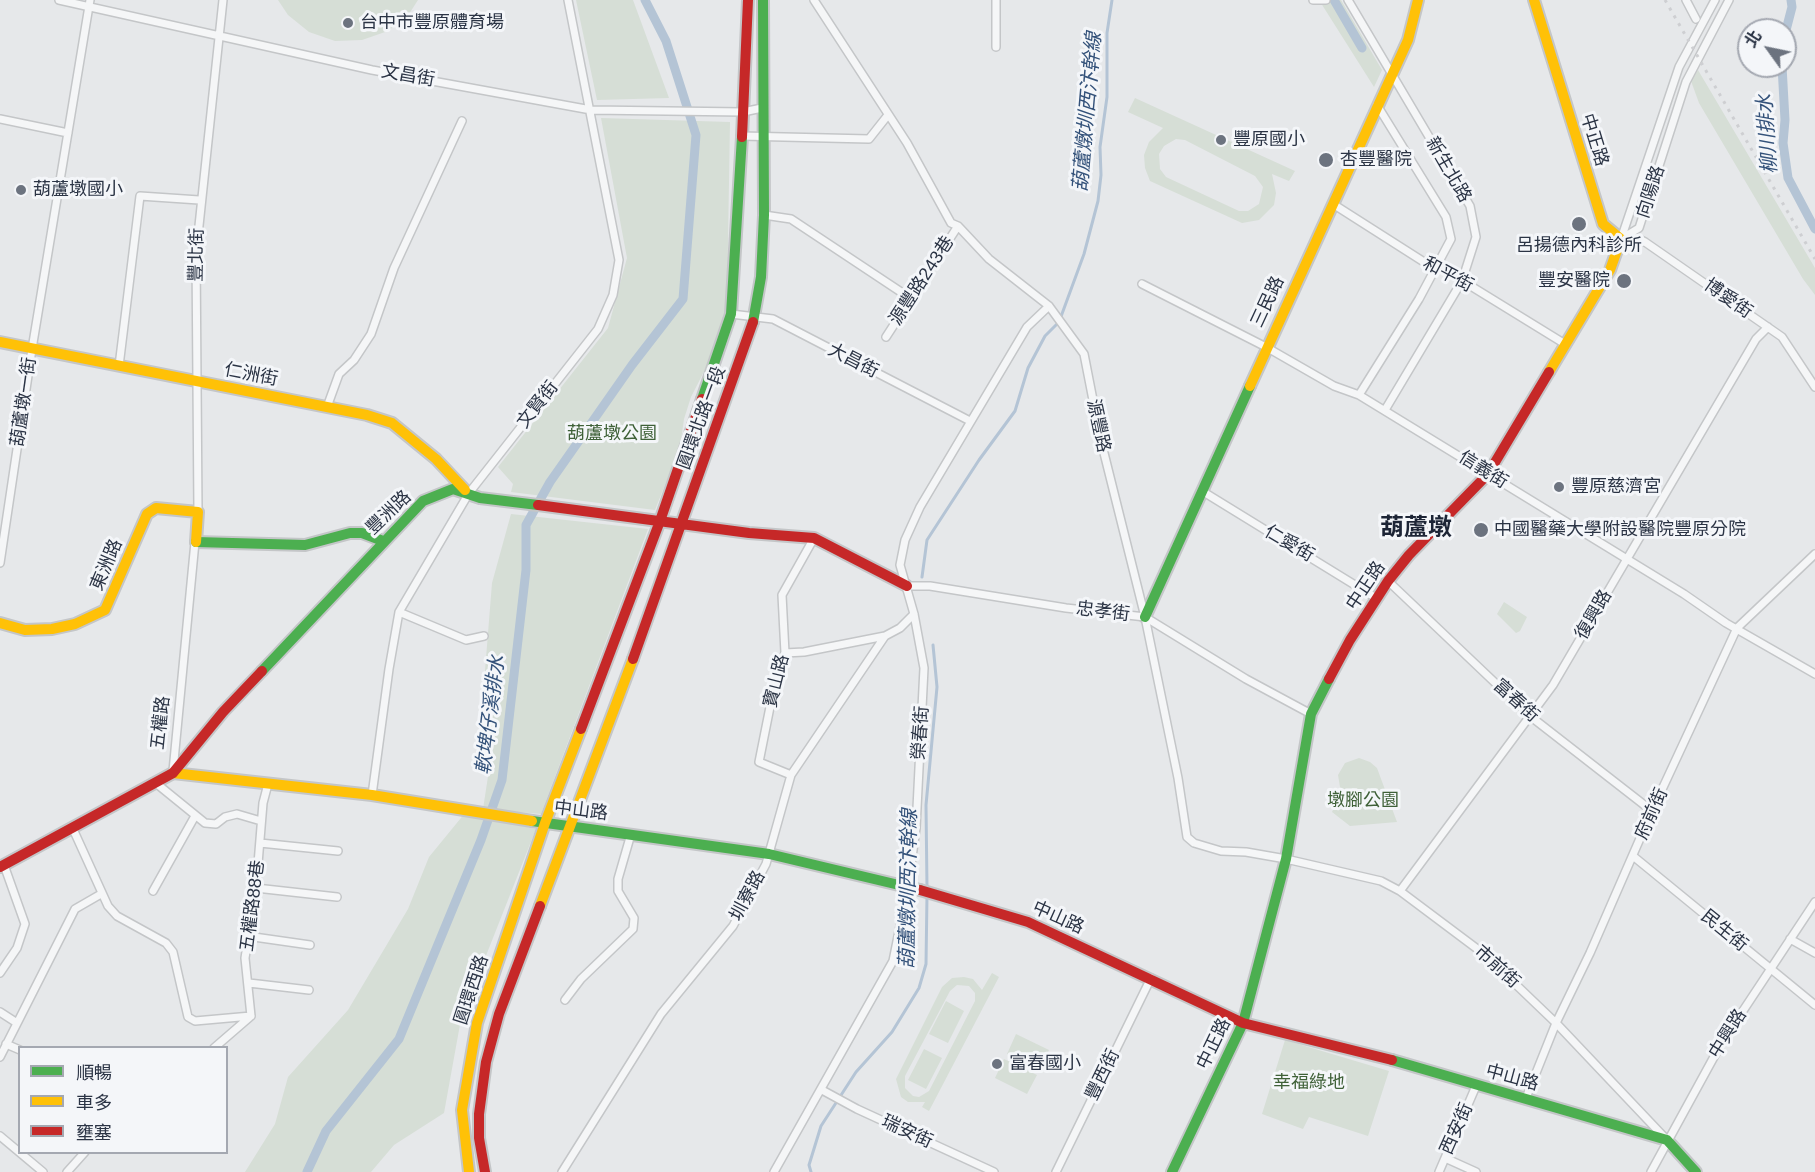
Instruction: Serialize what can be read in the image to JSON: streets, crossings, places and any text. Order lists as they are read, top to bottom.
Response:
{
  "streets": {
    "street": [
      "文昌街",
      "中正路",
      "新生北路",
      "向陽路",
      "豐北街",
      "和平街",
      "源豐路243巷",
      "博愛街",
      "三民路",
      "大昌街",
      "仁洲街",
      "葫蘆墩一街",
      "文賢街",
      "圓環北路一段",
      "源豐路",
      "信義街",
      "豐洲路",
      "仁愛街",
      "東洲路",
      "忠孝街",
      "復興路",
      "寶山路",
      "富春街",
      "五權路",
      "榮春街",
      "中山路",
      "府前街",
      "圳寮路",
      "五權路88巷",
      "民生街",
      "市前街",
      "圓環西路",
      "中興路",
      "豐西街",
      "西安街",
      "瑞安街"
    ]
  },
  "crossings": [
    ["文昌街", "豐北街"],
    ["文昌街", "葫蘆墩一街"],
    ["文昌街", "文賢街"],
    ["文昌街", "圓環北路一段"],
    ["中正路", "向陽路"],
    ["中正路", "和平街"],
    ["中正路", "博愛街"],
    ["中正路", "源豐路"],
    ["中正路", "信義街"],
    ["中正路", "仁愛街"],
    ["中正路", "忠孝街"],
    ["中正路", "富春街"],
    ["中正路", "中山路"],
    ["中正路", "市前街"],
    ["新生北路", "和平街"],
    ["新生北路", "三民路"],
    ["新生北路", "信義街"],
    ["向陽路", "博愛街"],
    ["豐北街", "仁洲街"],
    ["豐北街", "東洲路"],
    ["豐北街", "五權路"],
    ["和平街", "三民路"],
    ["源豐路243巷", "源豐路"],
    ["博愛街", "復興路"],
    ["三民路", "源豐路"],
    ["三民路", "信義街"],
    ["三民路", "仁愛街"],
    ["三民路", "忠孝街"],
    ["大昌街", "圓環北路一段"],
    ["大昌街", "榮春街"],
    ["仁洲街", "葫蘆墩一街"],
    ["仁洲街", "文賢街"],
    ["仁洲街", "豐洲路"],
    ["文賢街", "豐洲路"],
    ["文賢街", "五權路"],
    ["文賢街", "中山路"],
    ["圓環北路一段", "豐洲路"],
    ["圓環北路一段", "中山路"],
    ["圓環北路一段", "圓環西路"],
    ["源豐路", "忠孝街"],
    ["源豐路", "榮春街"],
    ["源豐路", "市前街"],
    ["信義街", "復興路"],
    ["信義街", "府前街"],
    ["豐洲路", "忠孝街"],
    ["豐洲路", "寶山路"],
    ["豐洲路", "五權路"],
    ["豐洲路", "榮春街"],
    ["東洲路", "五權路"],
    ["忠孝街", "榮春街"],
    ["復興路", "富春街"],
    ["復興路", "市前街"],
    ["寶山路", "圳寮路"],
    ["富春街", "府前街"],
    ["五權路", "中山路"],
    ["五權路", "五權路88巷"],
    ["榮春街", "中山路"],
    ["榮春街", "圳寮路"],
    ["榮春街", "瑞安街"],
    ["中山路", "府前街"],
    ["中山路", "圳寮路"],
    ["中山路", "市前街"],
    ["中山路", "圓環西路"],
    ["中山路", "中興路"],
    ["中山路", "豐西街"],
    ["中山路", "西安街"],
    ["府前街", "民生街"],
    ["府前街", "市前街"],
    ["民生街", "中興路"],
    ["市前街", "中興路"]
  ],
  "districts": ["葫蘆墩"],
  "water": ["葫蘆燉圳西汴幹線", "柳川排水", "軟埤仔溪排水"],
  "parks": ["葫蘆墩公園", "墩腳公園", "幸福綠地"],
  "places": [
    "台中市豐原體育場",
    "豐原國小",
    "杏豐醫院",
    "葫蘆墩國小",
    "呂揚德內科診所",
    "豐安醫院",
    "豐原慈濟宮",
    "中國醫藥大學附設醫院豐原分院",
    "富春國小"
  ],
  "legend": ["順暢", "車多", "壅塞"],
  "north": "top left"
}
